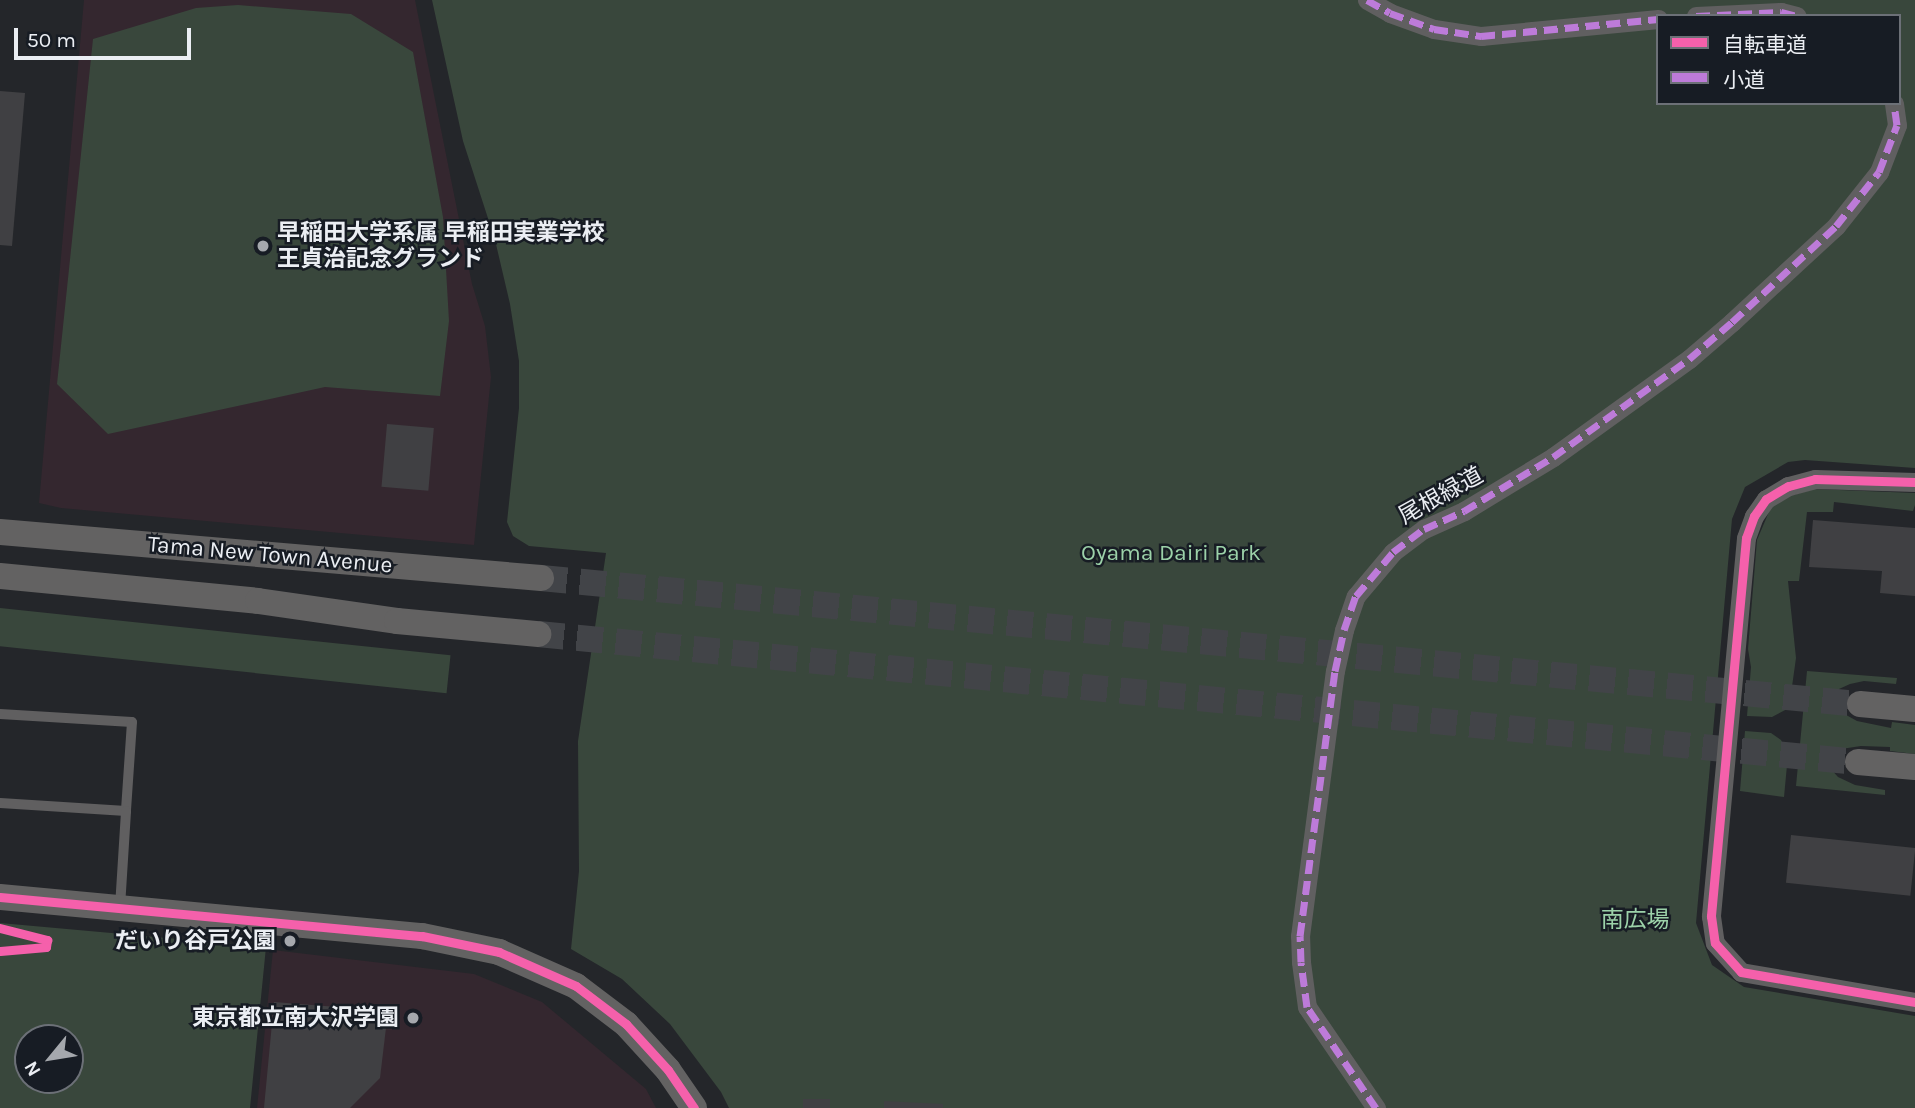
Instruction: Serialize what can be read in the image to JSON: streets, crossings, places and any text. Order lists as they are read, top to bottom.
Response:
{
  "streets": {
    "main road": ["Tama New Town Avenue"],
    "street": ["尾根緑道"]
  },
  "parks": ["Oyama Dairi Park", "南広場"],
  "places": ["早稲田大学系属 早稲田実業学校 王貞治記念グランド", "だいり谷戸公園", "東京都立南大沢学園"],
  "legend": ["自転車道", "小道"],
  "scale_bar": "50 m",
  "north": "bottom left"
}
